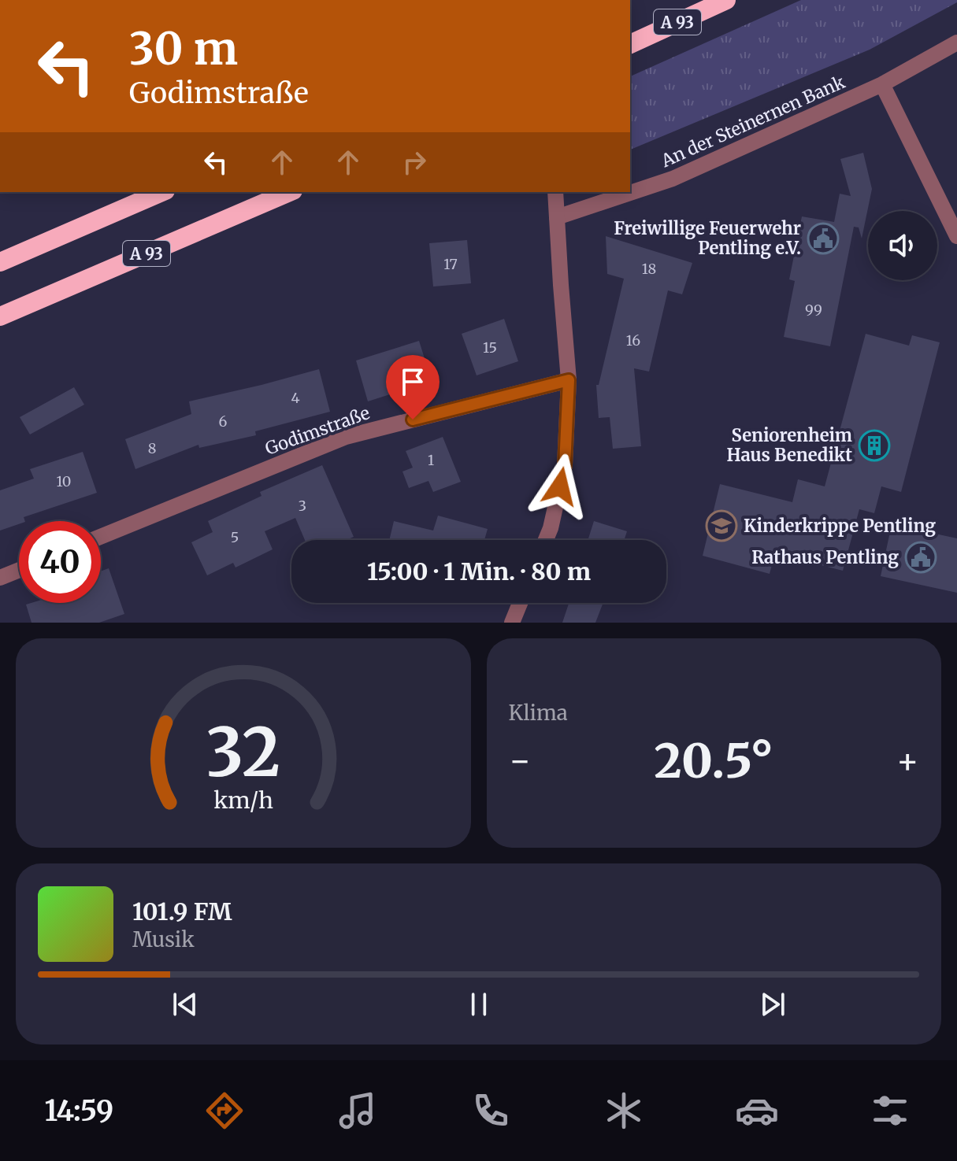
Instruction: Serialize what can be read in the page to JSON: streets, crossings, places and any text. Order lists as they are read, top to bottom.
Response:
{
  "streets": {
    "highway": ["A 93"],
    "street": ["An der Steinernen Bank", "Godimstraße"]
  },
  "places": {
    "public building": ["Freiwillige Feuerwehr Pentling e.V.", "Rathaus Pentling"],
    "building": ["Seniorenheim Haus Benedikt"],
    "school or university": ["Kinderkrippe Pentling"]
  },
  "house_numbers": [
    "17",
    "18",
    "99",
    "16",
    "15",
    "4",
    "6",
    "8",
    "1",
    "10",
    "3",
    "5"
  ],
  "page": {
    "turn": ["30 m", "Godimstraße"],
    "limit": "40",
    "trip": "15:00 · 1 Min. · 80 m",
    "tile": "Klima",
    "heat": ["−", "20.5°", "+"],
    "song": ["101.9 FM", "Musik"],
    "tabs": "14:59",
    "gauge": ["32", "km/h"]
  }
}
